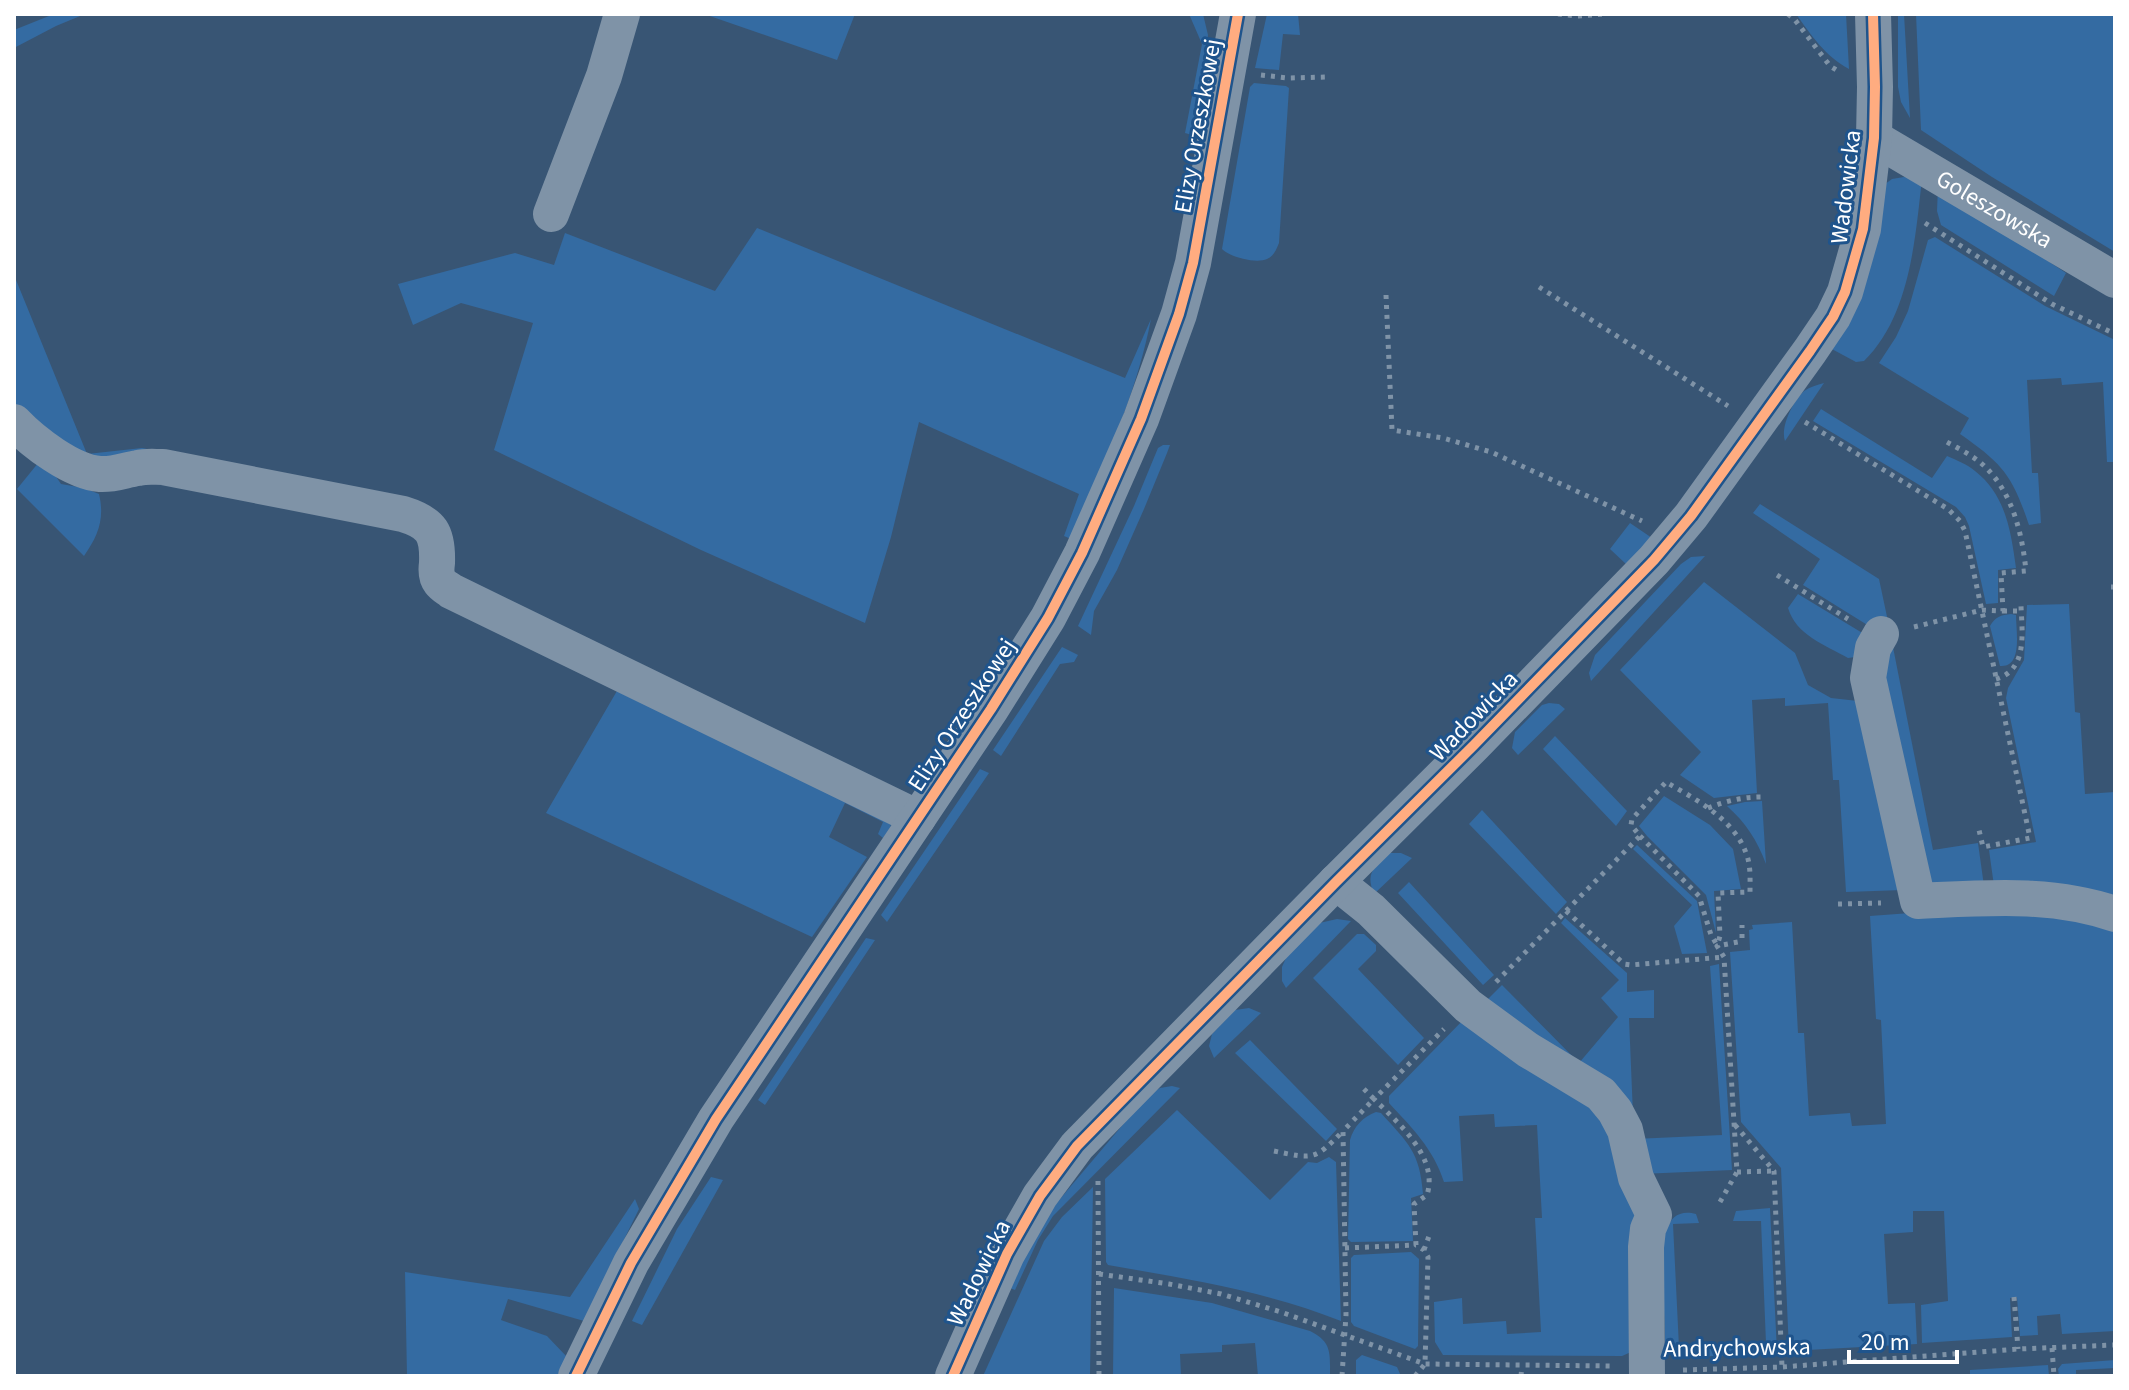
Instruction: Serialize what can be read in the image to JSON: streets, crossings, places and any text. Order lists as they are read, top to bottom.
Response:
{
  "streets": {
    "street": ["Elizy Orzeszkowej", "Wadowicka", "Goleszowska"],
    "path": ["Andrychowska"]
  },
  "crossings": [
    ["Wadowicka", "Goleszowska"]
  ],
  "scale_bar": "20 m"
}
